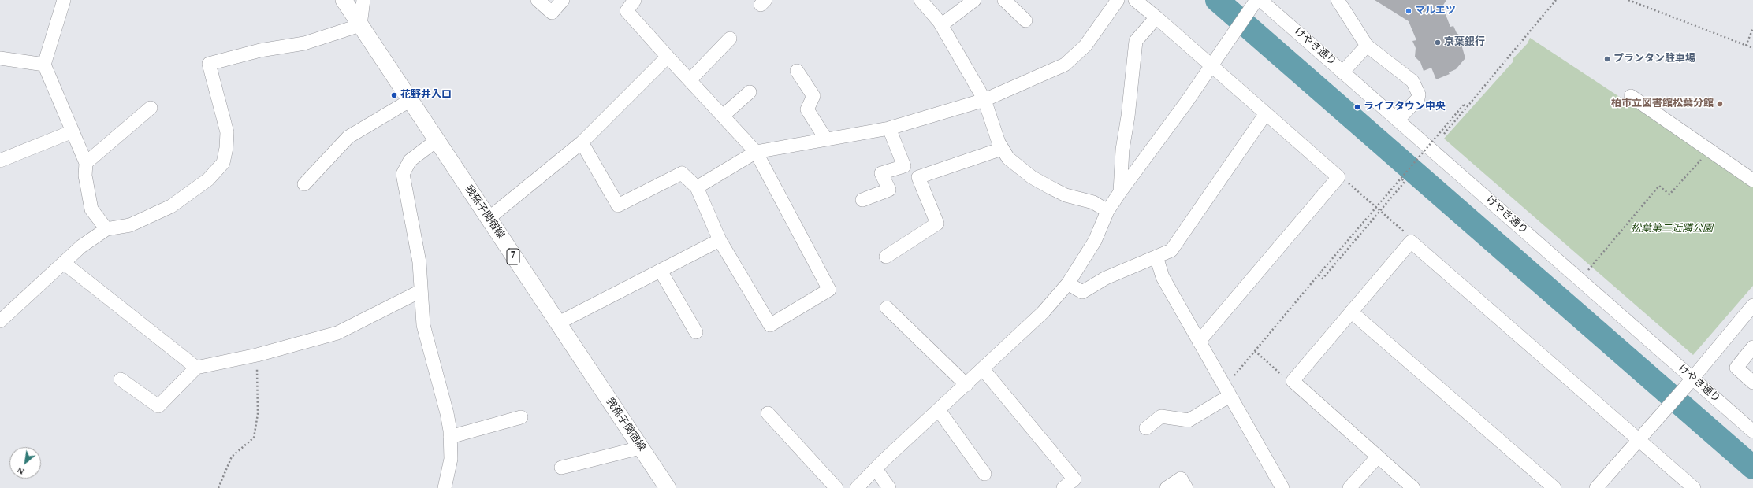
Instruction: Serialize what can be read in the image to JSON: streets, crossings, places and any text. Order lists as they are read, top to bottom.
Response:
{
  "streets": {
    "main road": ["我孫子関宿線", "7"],
    "street": ["けやき通り"]
  },
  "parks": ["松葉第二近隣公園"],
  "places": [
    "マルエツ",
    "京葉銀行",
    "プランタン駐車場",
    "花野井入口",
    "柏市立図書館松葉分館",
    "ライフタウン中央"
  ],
  "north": "bottom left"
}
